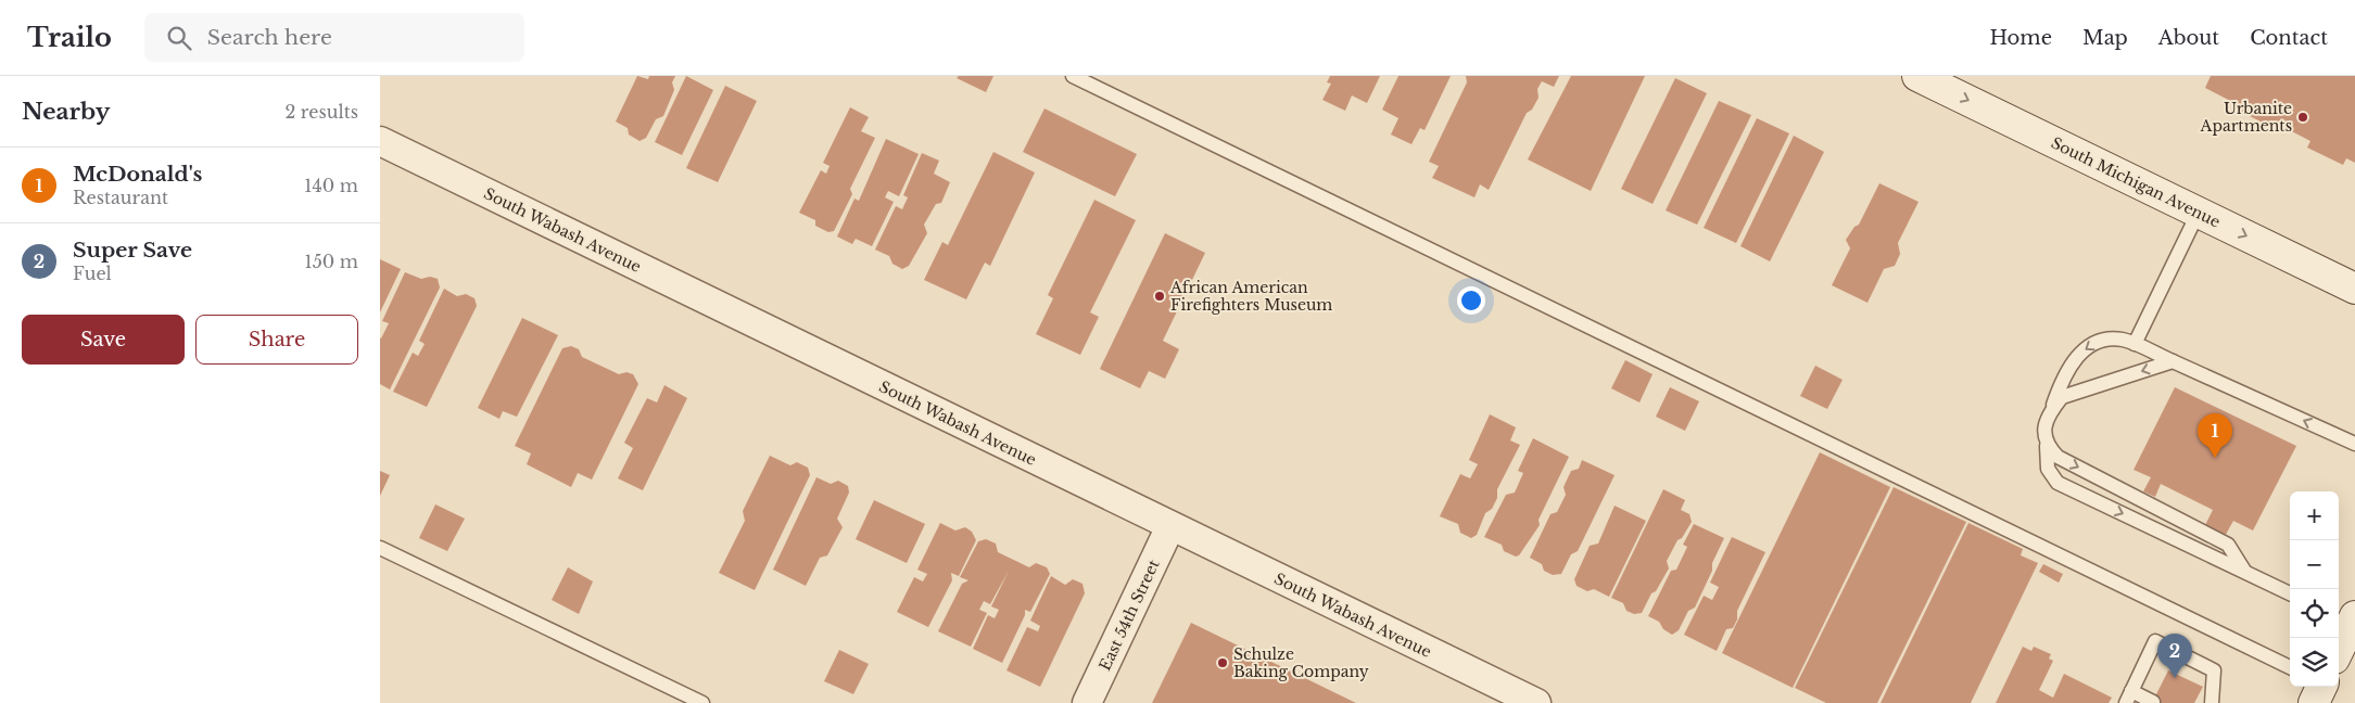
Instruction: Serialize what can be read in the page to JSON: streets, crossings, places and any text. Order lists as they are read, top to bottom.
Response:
{
  "streets": {
    "street": ["South Michigan Avenue", "South Wabash Avenue", "East 54th Street"]
  },
  "crossings": [
    ["South Wabash Avenue", "East 54th Street"]
  ],
  "one_way": ["South Michigan Avenue"],
  "places": ["Urbanite Apartments", "African American Firefighters Museum", "Schulze Baking Company"],
  "page": {
    "header": "Trailo",
    "search": "Search here",
    "nav": [
      "Home",
      "Map",
      "About",
      "Contact"
    ],
    "heading": ["Nearby", "2 results"],
    "list": [
      {
        "mark": "1",
        "name": "McDonald's",
        "note": "Restaurant",
        "value": "140 m"
      },
      {
        "mark": "2",
        "name": "Super Save",
        "note": "Fuel",
        "value": "150 m"
      }
    ],
    "buttons": ["Save", "Share"],
    "pins": ["1", "2"],
    "map_buttons": ["+", "−"]
  }
}
